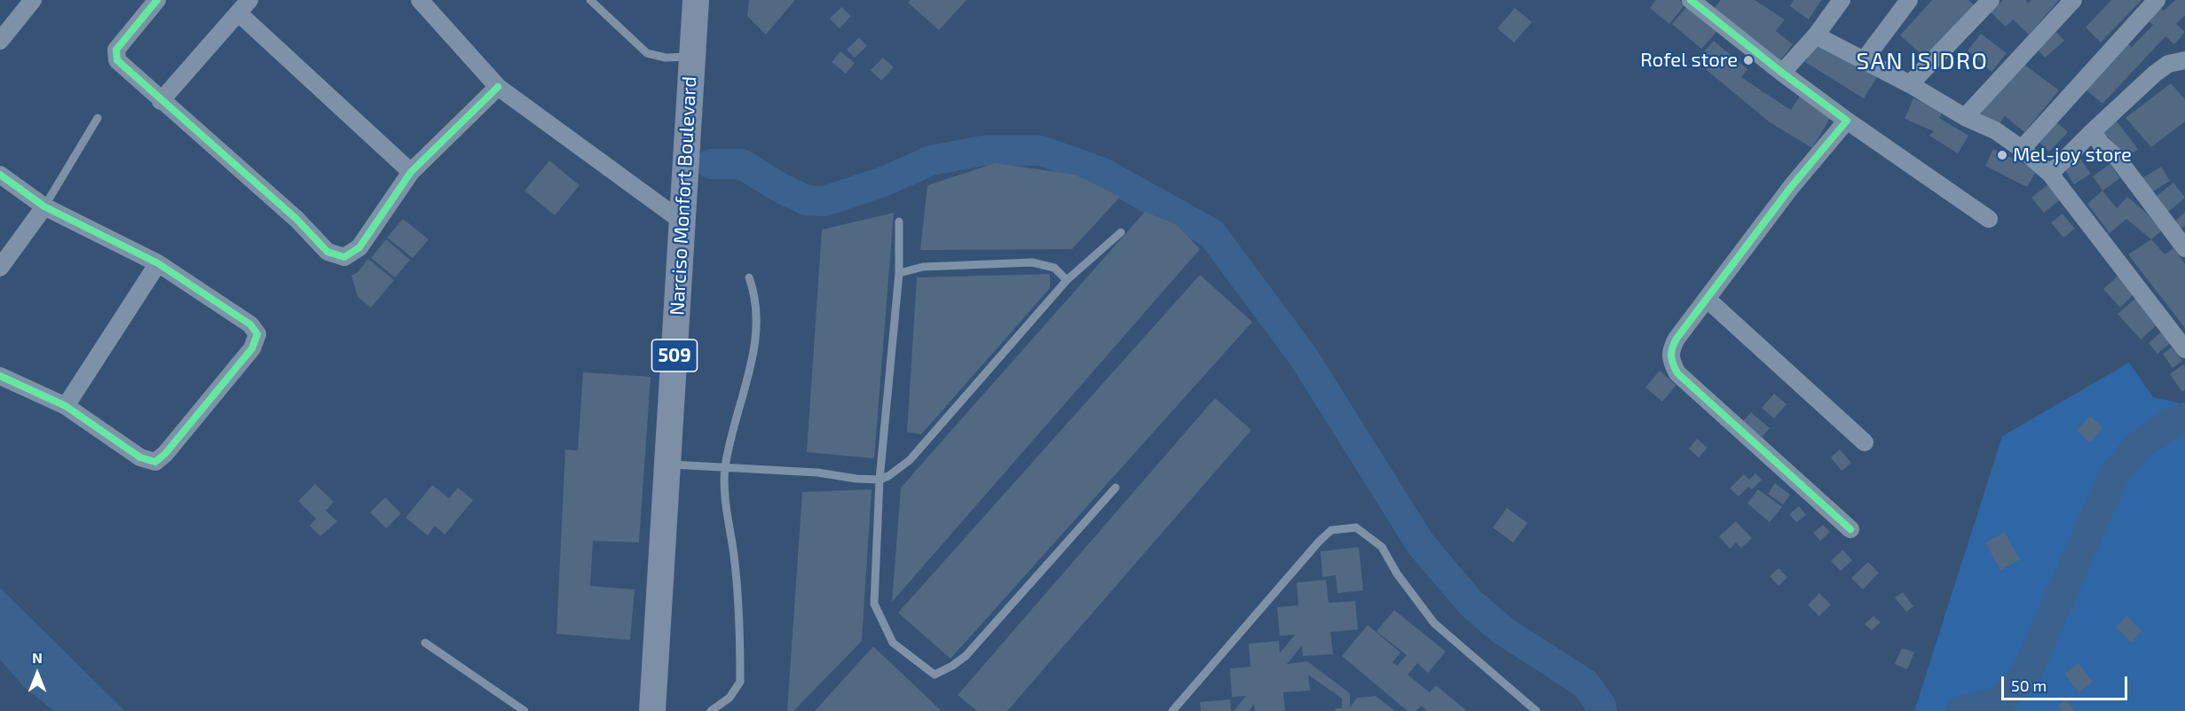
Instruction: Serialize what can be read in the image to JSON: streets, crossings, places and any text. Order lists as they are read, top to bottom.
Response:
{
  "streets": {
    "main road": ["Narciso Monfort Boulevard", "509"]
  },
  "districts": ["SAN ISIDRO"],
  "places": ["Rofel store", "Mel-joy store"],
  "scale_bar": "50 m",
  "north": "top"
}
